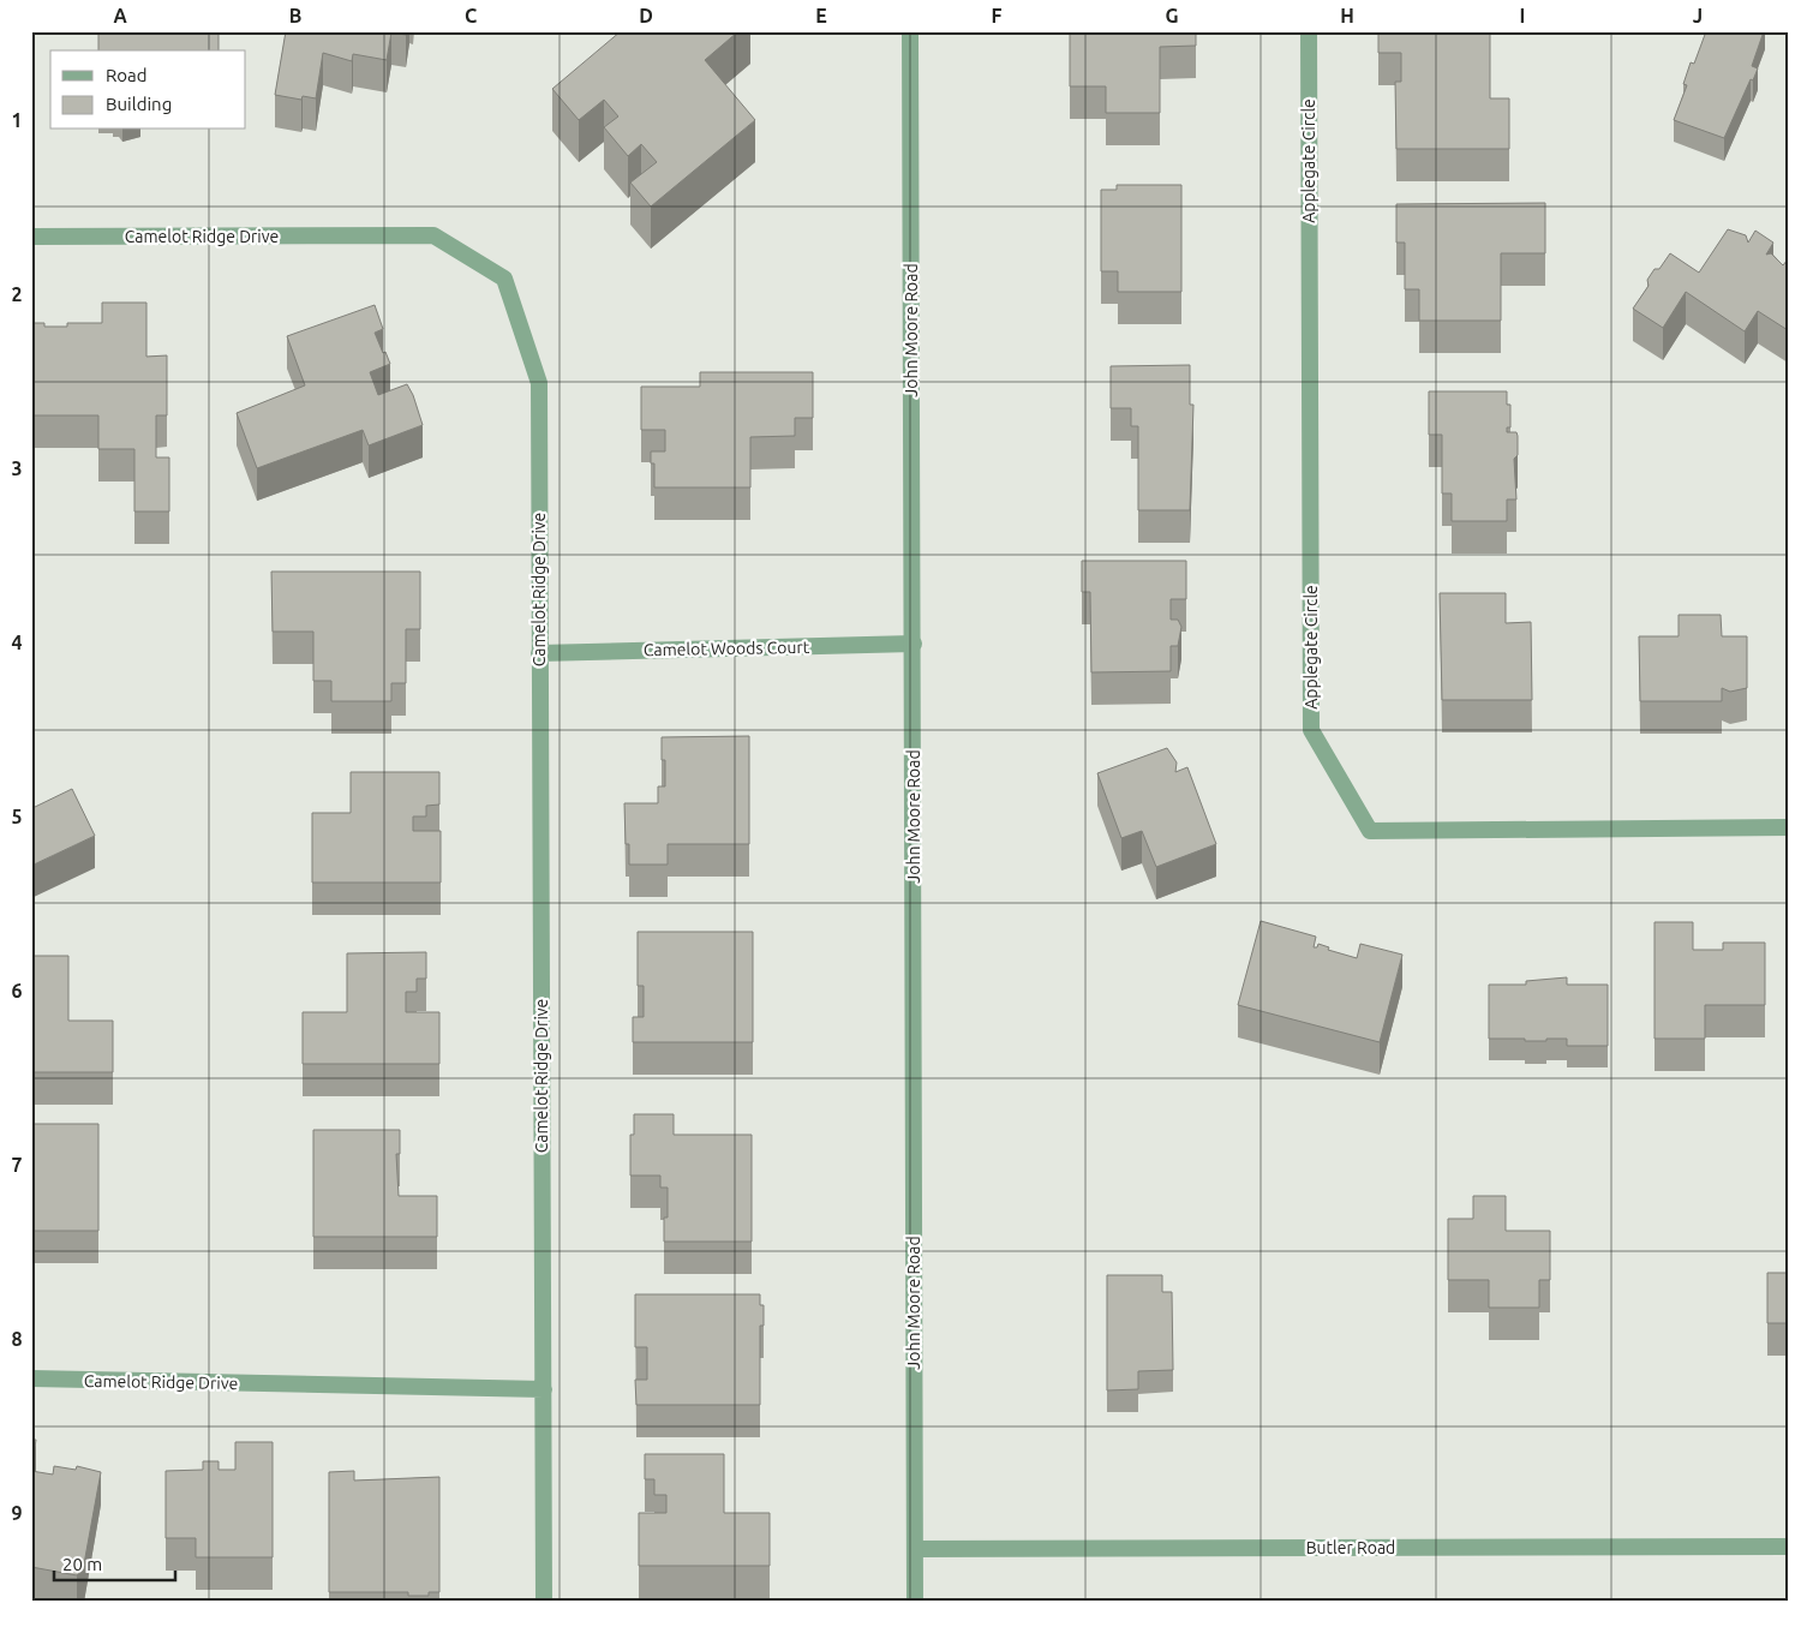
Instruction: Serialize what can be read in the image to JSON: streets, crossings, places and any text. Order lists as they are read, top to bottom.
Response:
{
  "streets": {
    "street": [
      "Applegate Circle",
      "Camelot Ridge Drive",
      "John Moore Road",
      "Camelot Woods Court",
      "Butler Road"
    ]
  },
  "crossings": [
    ["Camelot Ridge Drive", "Camelot Woods Court"],
    ["John Moore Road", "Camelot Woods Court"],
    ["John Moore Road", "Butler Road"]
  ],
  "legend": ["Road", "Building"],
  "scale_bar": "20 m",
  "grid": {
    "columns": [
      "A",
      "B",
      "C",
      "D",
      "E",
      "F",
      "G",
      "H",
      "I",
      "J"
    ],
    "rows": [
      "1",
      "2",
      "3",
      "4",
      "5",
      "6",
      "7",
      "8",
      "9"
    ]
  }
}
